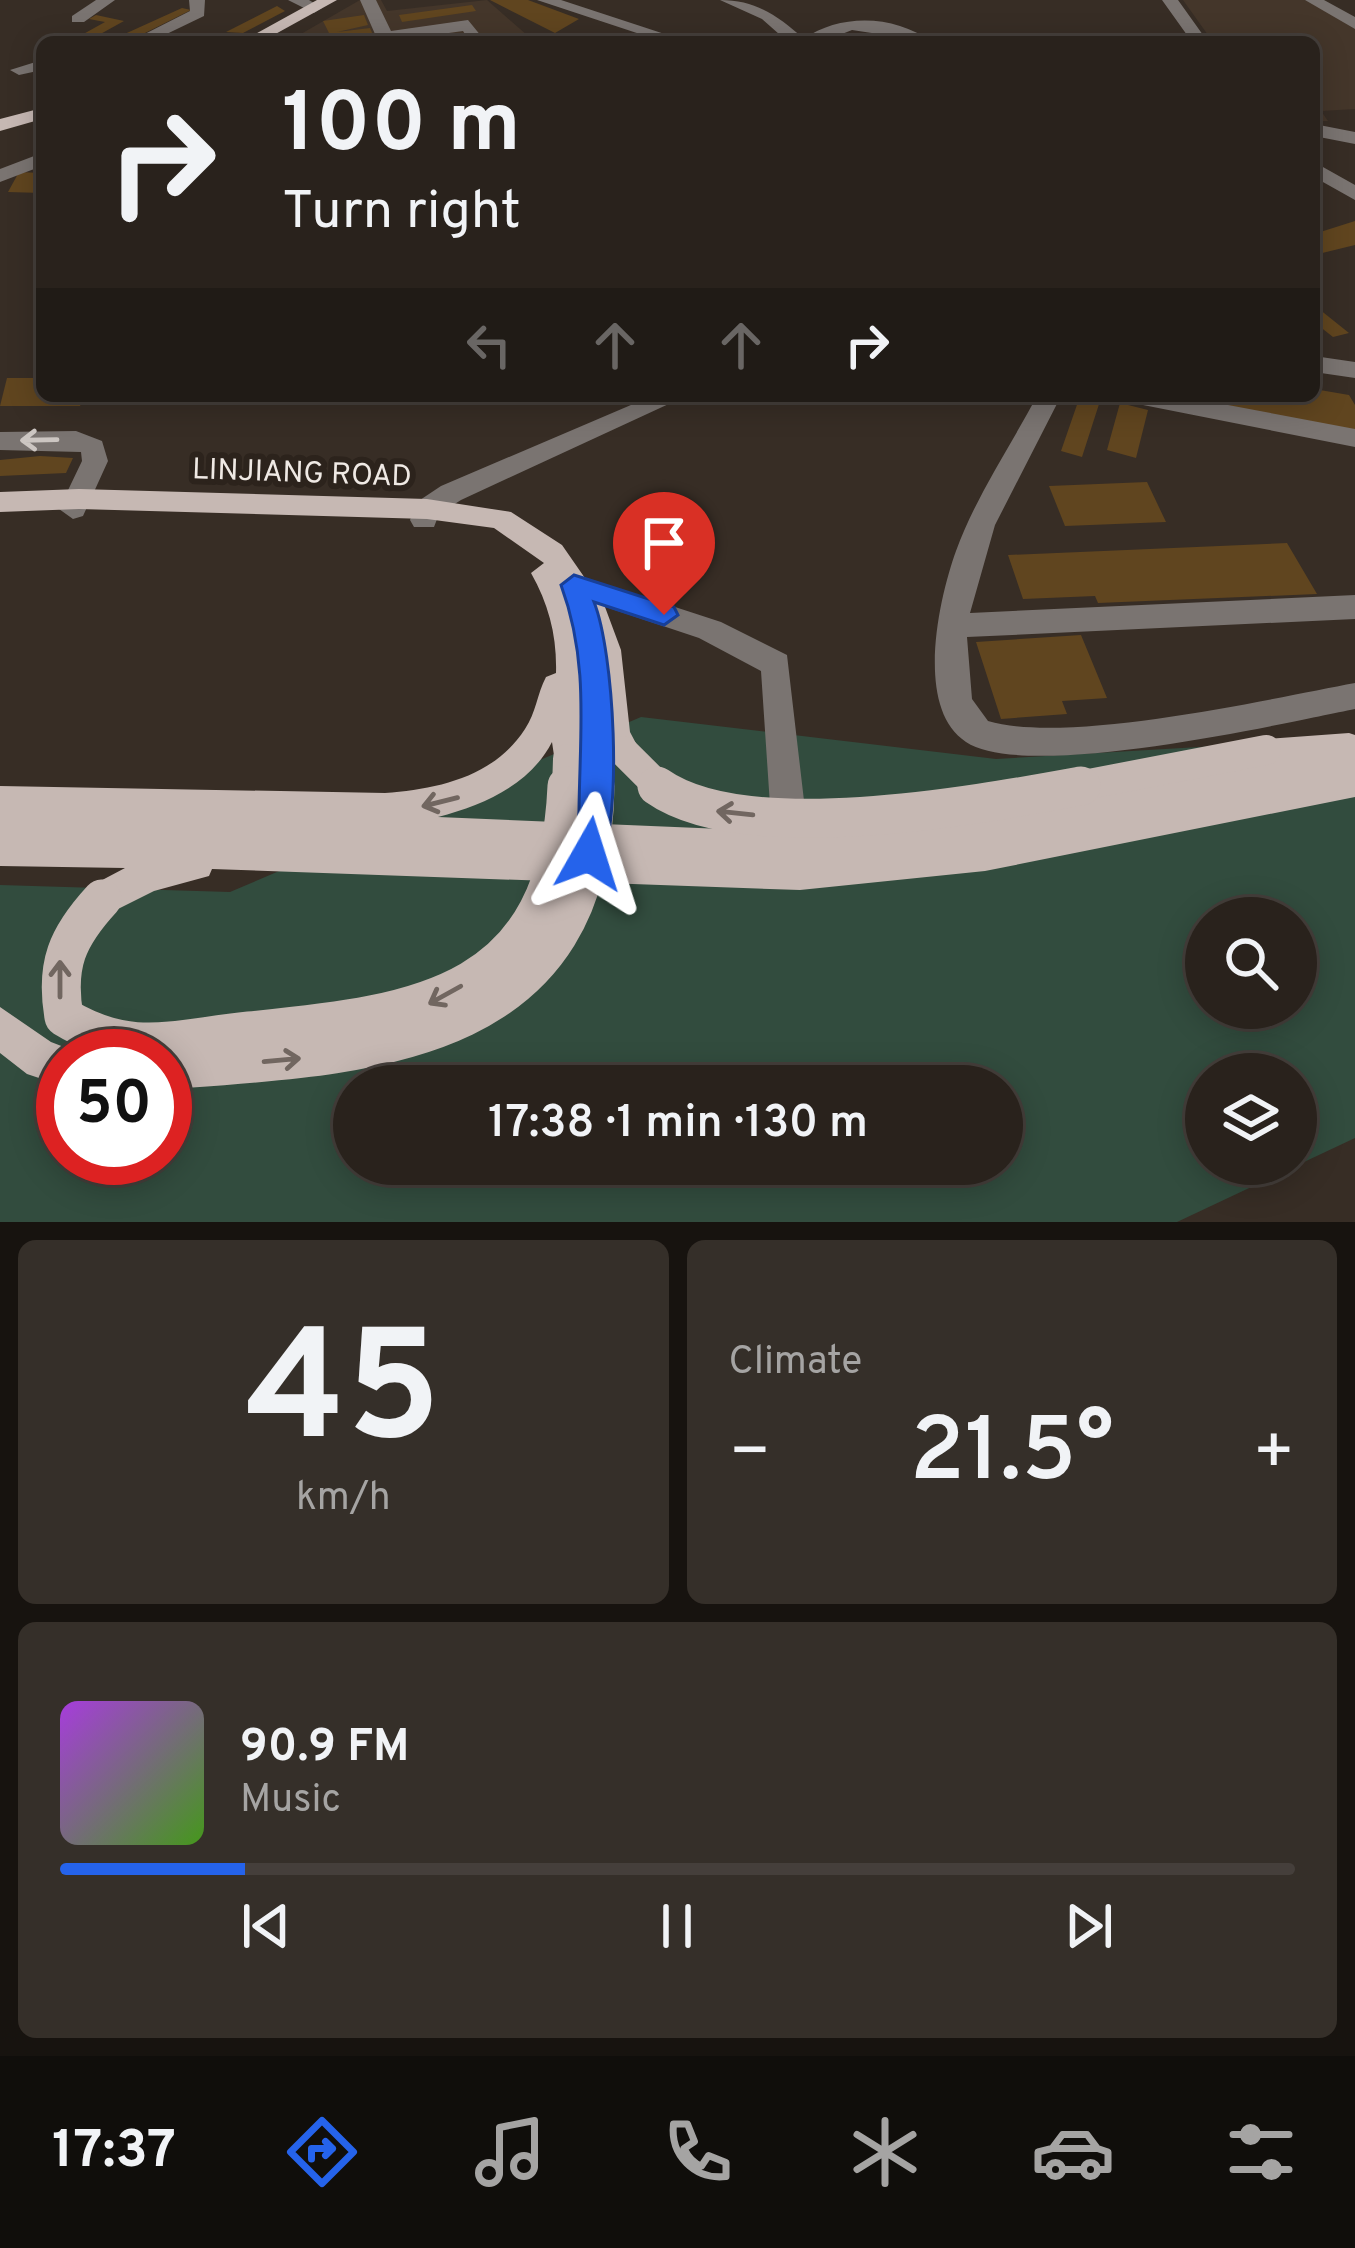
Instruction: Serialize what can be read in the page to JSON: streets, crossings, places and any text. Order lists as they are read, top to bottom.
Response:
{
  "streets": {
    "main road": ["LINJIANG ROAD"]
  },
  "page": {
    "turn": ["100 m", "Turn right"],
    "limit": "50",
    "trip": "17:38 · 1 min · 130 m",
    "tile": [
      ["45", "km/h"],
      "Climate"
    ],
    "heat": ["−", "21.5°", "+"],
    "song": ["90.9 FM", "Music"],
    "tabs": "17:37"
  }
}
